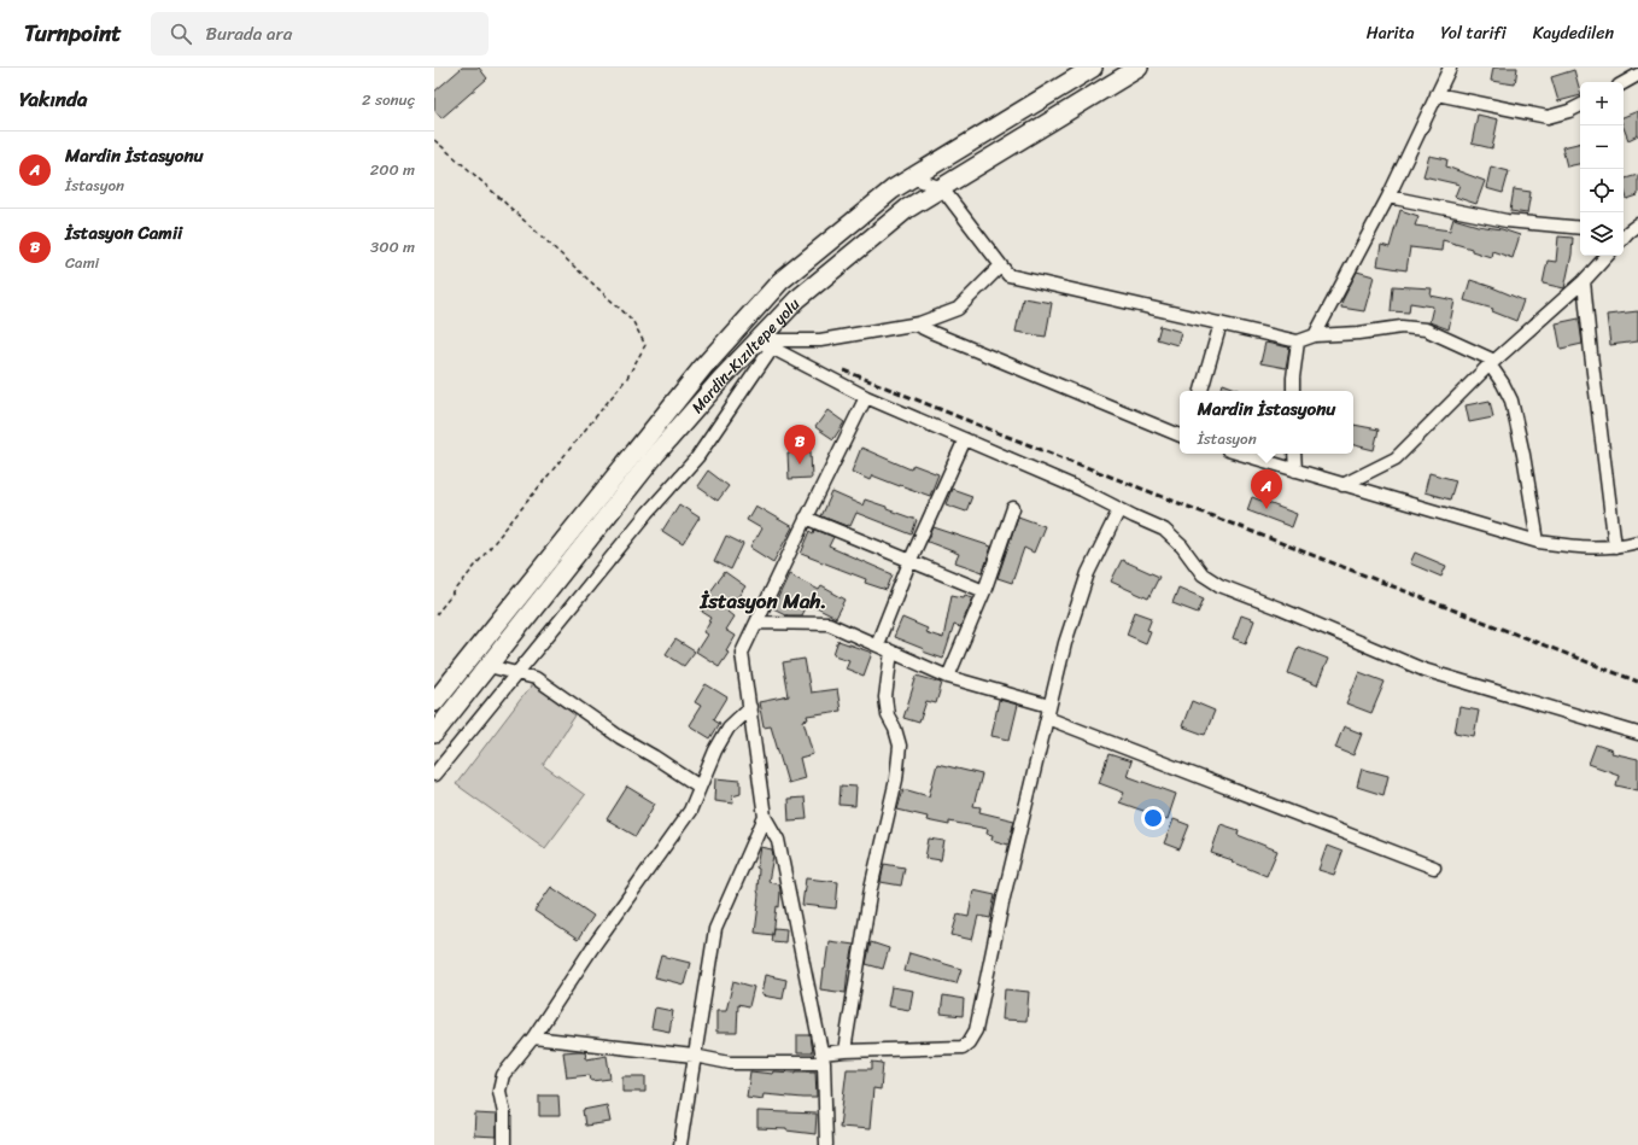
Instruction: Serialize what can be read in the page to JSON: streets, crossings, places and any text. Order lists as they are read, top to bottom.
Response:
{
  "streets": {
    "highway": ["Mardin-Kızıltepe yolu"]
  },
  "districts": ["İstasyon Mah."],
  "page": {
    "header": "Turnpoint",
    "search": "Burada ara",
    "nav": ["Harita", "Yol tarifi", "Kaydedilen"],
    "heading": ["Yakında", "2 sonuç"],
    "map_buttons": ["+", "−"],
    "list": [
      {
        "mark": "A",
        "name": "Mardin İstasyonu",
        "note": "İstasyon",
        "value": "200 m"
      },
      {
        "mark": "B",
        "name": "İstasyon Camii",
        "note": "Cami",
        "value": "300 m"
      }
    ],
    "popup": ["Mardin İstasyonu", "İstasyon"],
    "pins": ["B", "A"]
  }
}
